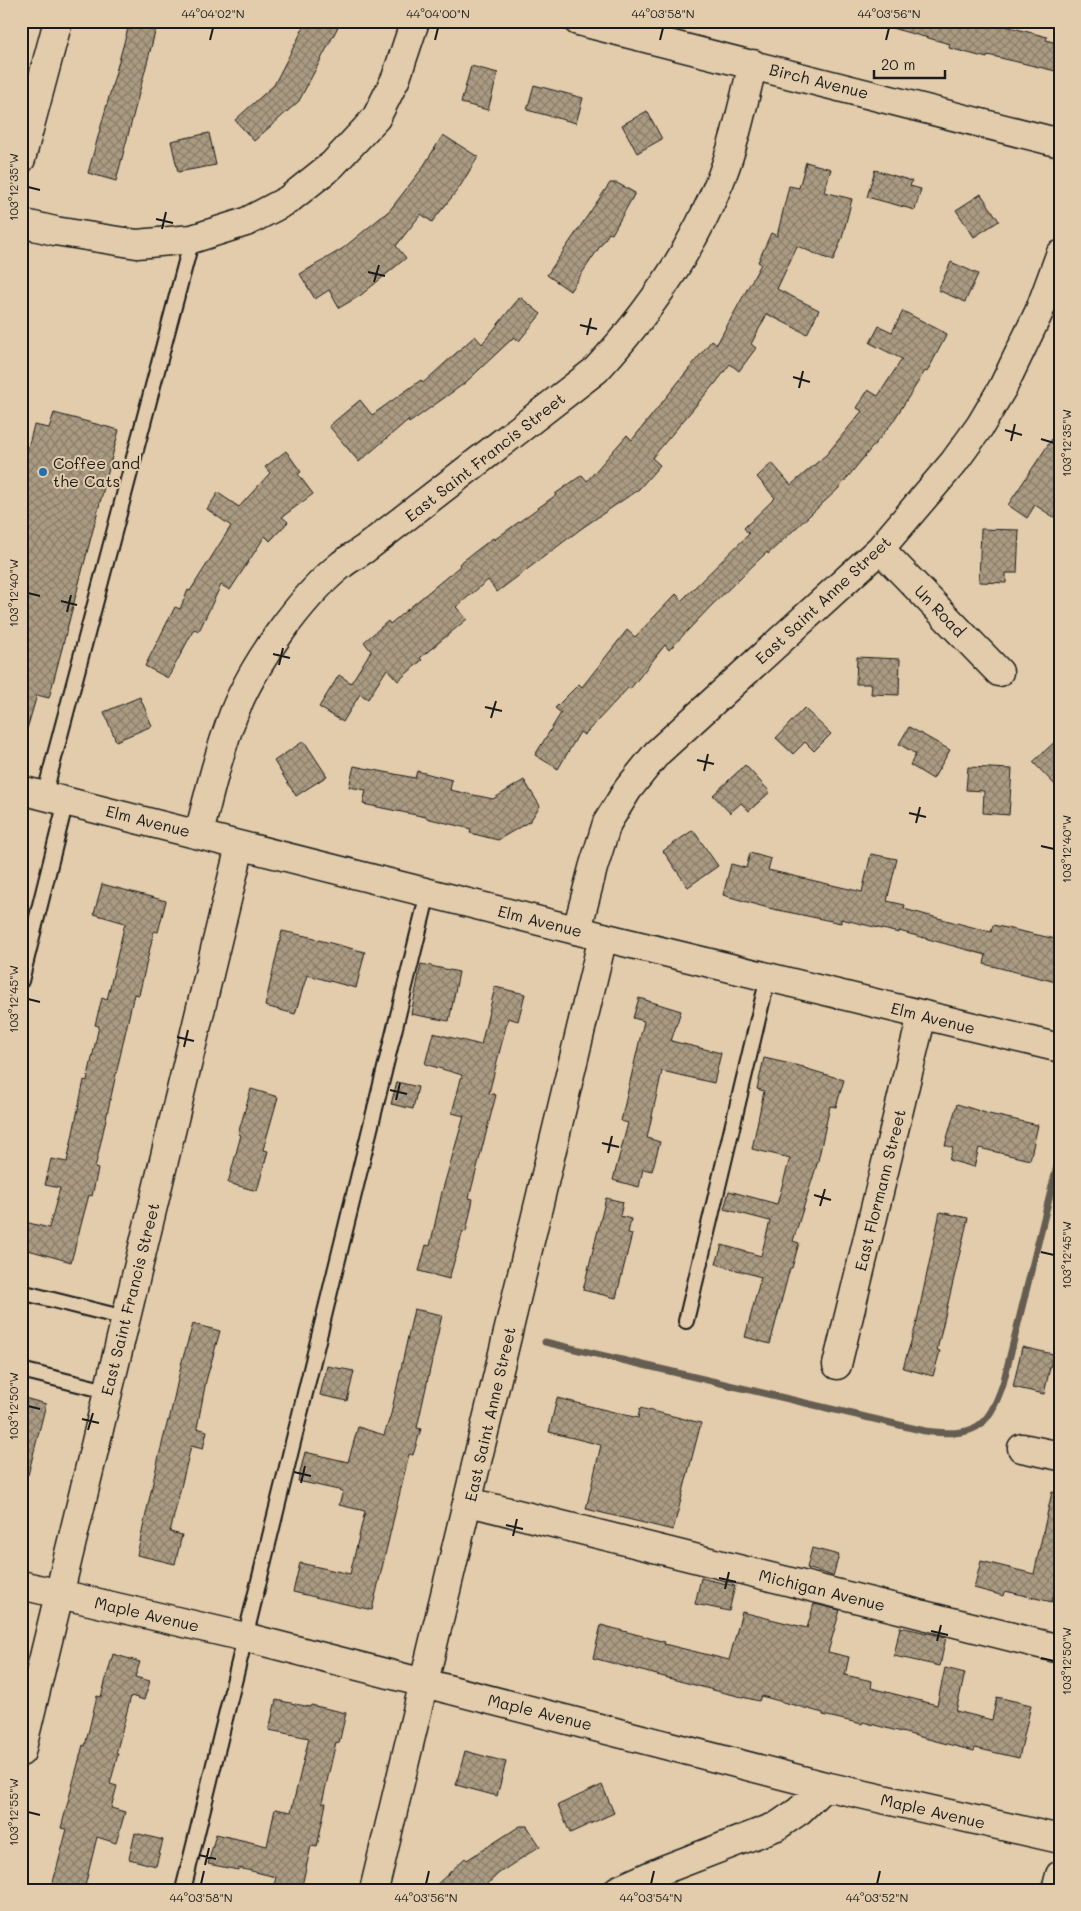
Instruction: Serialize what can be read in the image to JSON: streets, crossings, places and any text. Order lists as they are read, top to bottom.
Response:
{
  "streets": {
    "street": [
      "Birch Avenue",
      "East Saint Francis Street",
      "East Saint Anne Street",
      "Un Road",
      "Elm Avenue",
      "East Flormann Street",
      "Michigan Avenue",
      "Maple Avenue"
    ]
  },
  "crossings": [
    ["Birch Avenue", "East Saint Francis Street"],
    ["East Saint Francis Street", "Elm Avenue"],
    ["East Saint Francis Street", "Maple Avenue"],
    ["East Saint Anne Street", "Un Road"],
    ["East Saint Anne Street", "Elm Avenue"],
    ["East Saint Anne Street", "Michigan Avenue"],
    ["East Saint Anne Street", "Maple Avenue"],
    ["Elm Avenue", "East Flormann Street"]
  ],
  "places": ["Coffee and the Cats"],
  "scale_bar": "20 m",
  "coordinates": [
    "44°04'02\"N",
    "44°04'00\"N",
    "44°03'58\"N",
    "44°03'56\"N",
    "103°12'35\"W",
    "103°12'40\"W",
    "103°12'45\"W",
    "103°12'50\"W",
    "103°12'55\"W",
    "44°03'54\"N",
    "44°03'52\"N"
  ]
}
